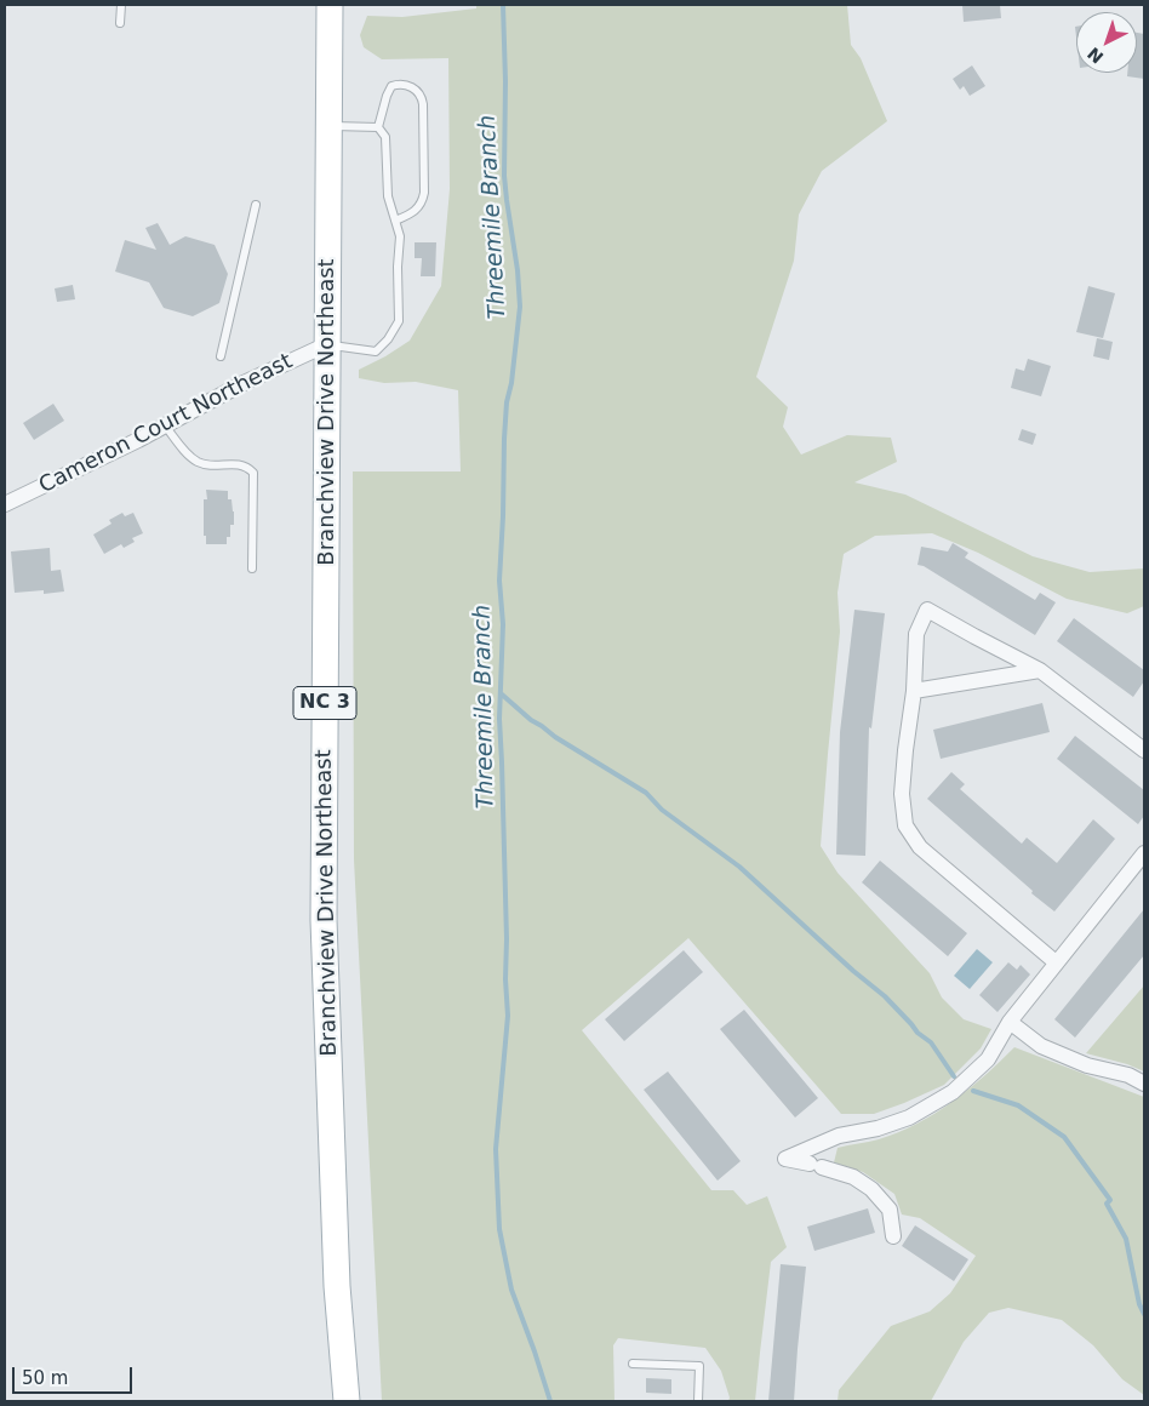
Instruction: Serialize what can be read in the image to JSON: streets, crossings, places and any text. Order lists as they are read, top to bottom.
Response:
{
  "streets": {
    "main road": ["Branchview Drive Northeast", "NC 3"],
    "street": ["Cameron Court Northeast"]
  },
  "crossings": [
    ["Branchview Drive Northeast", "Cameron Court Northeast"]
  ],
  "water": ["Threemile Branch"],
  "scale_bar": "50 m",
  "north": "bottom left"
}
